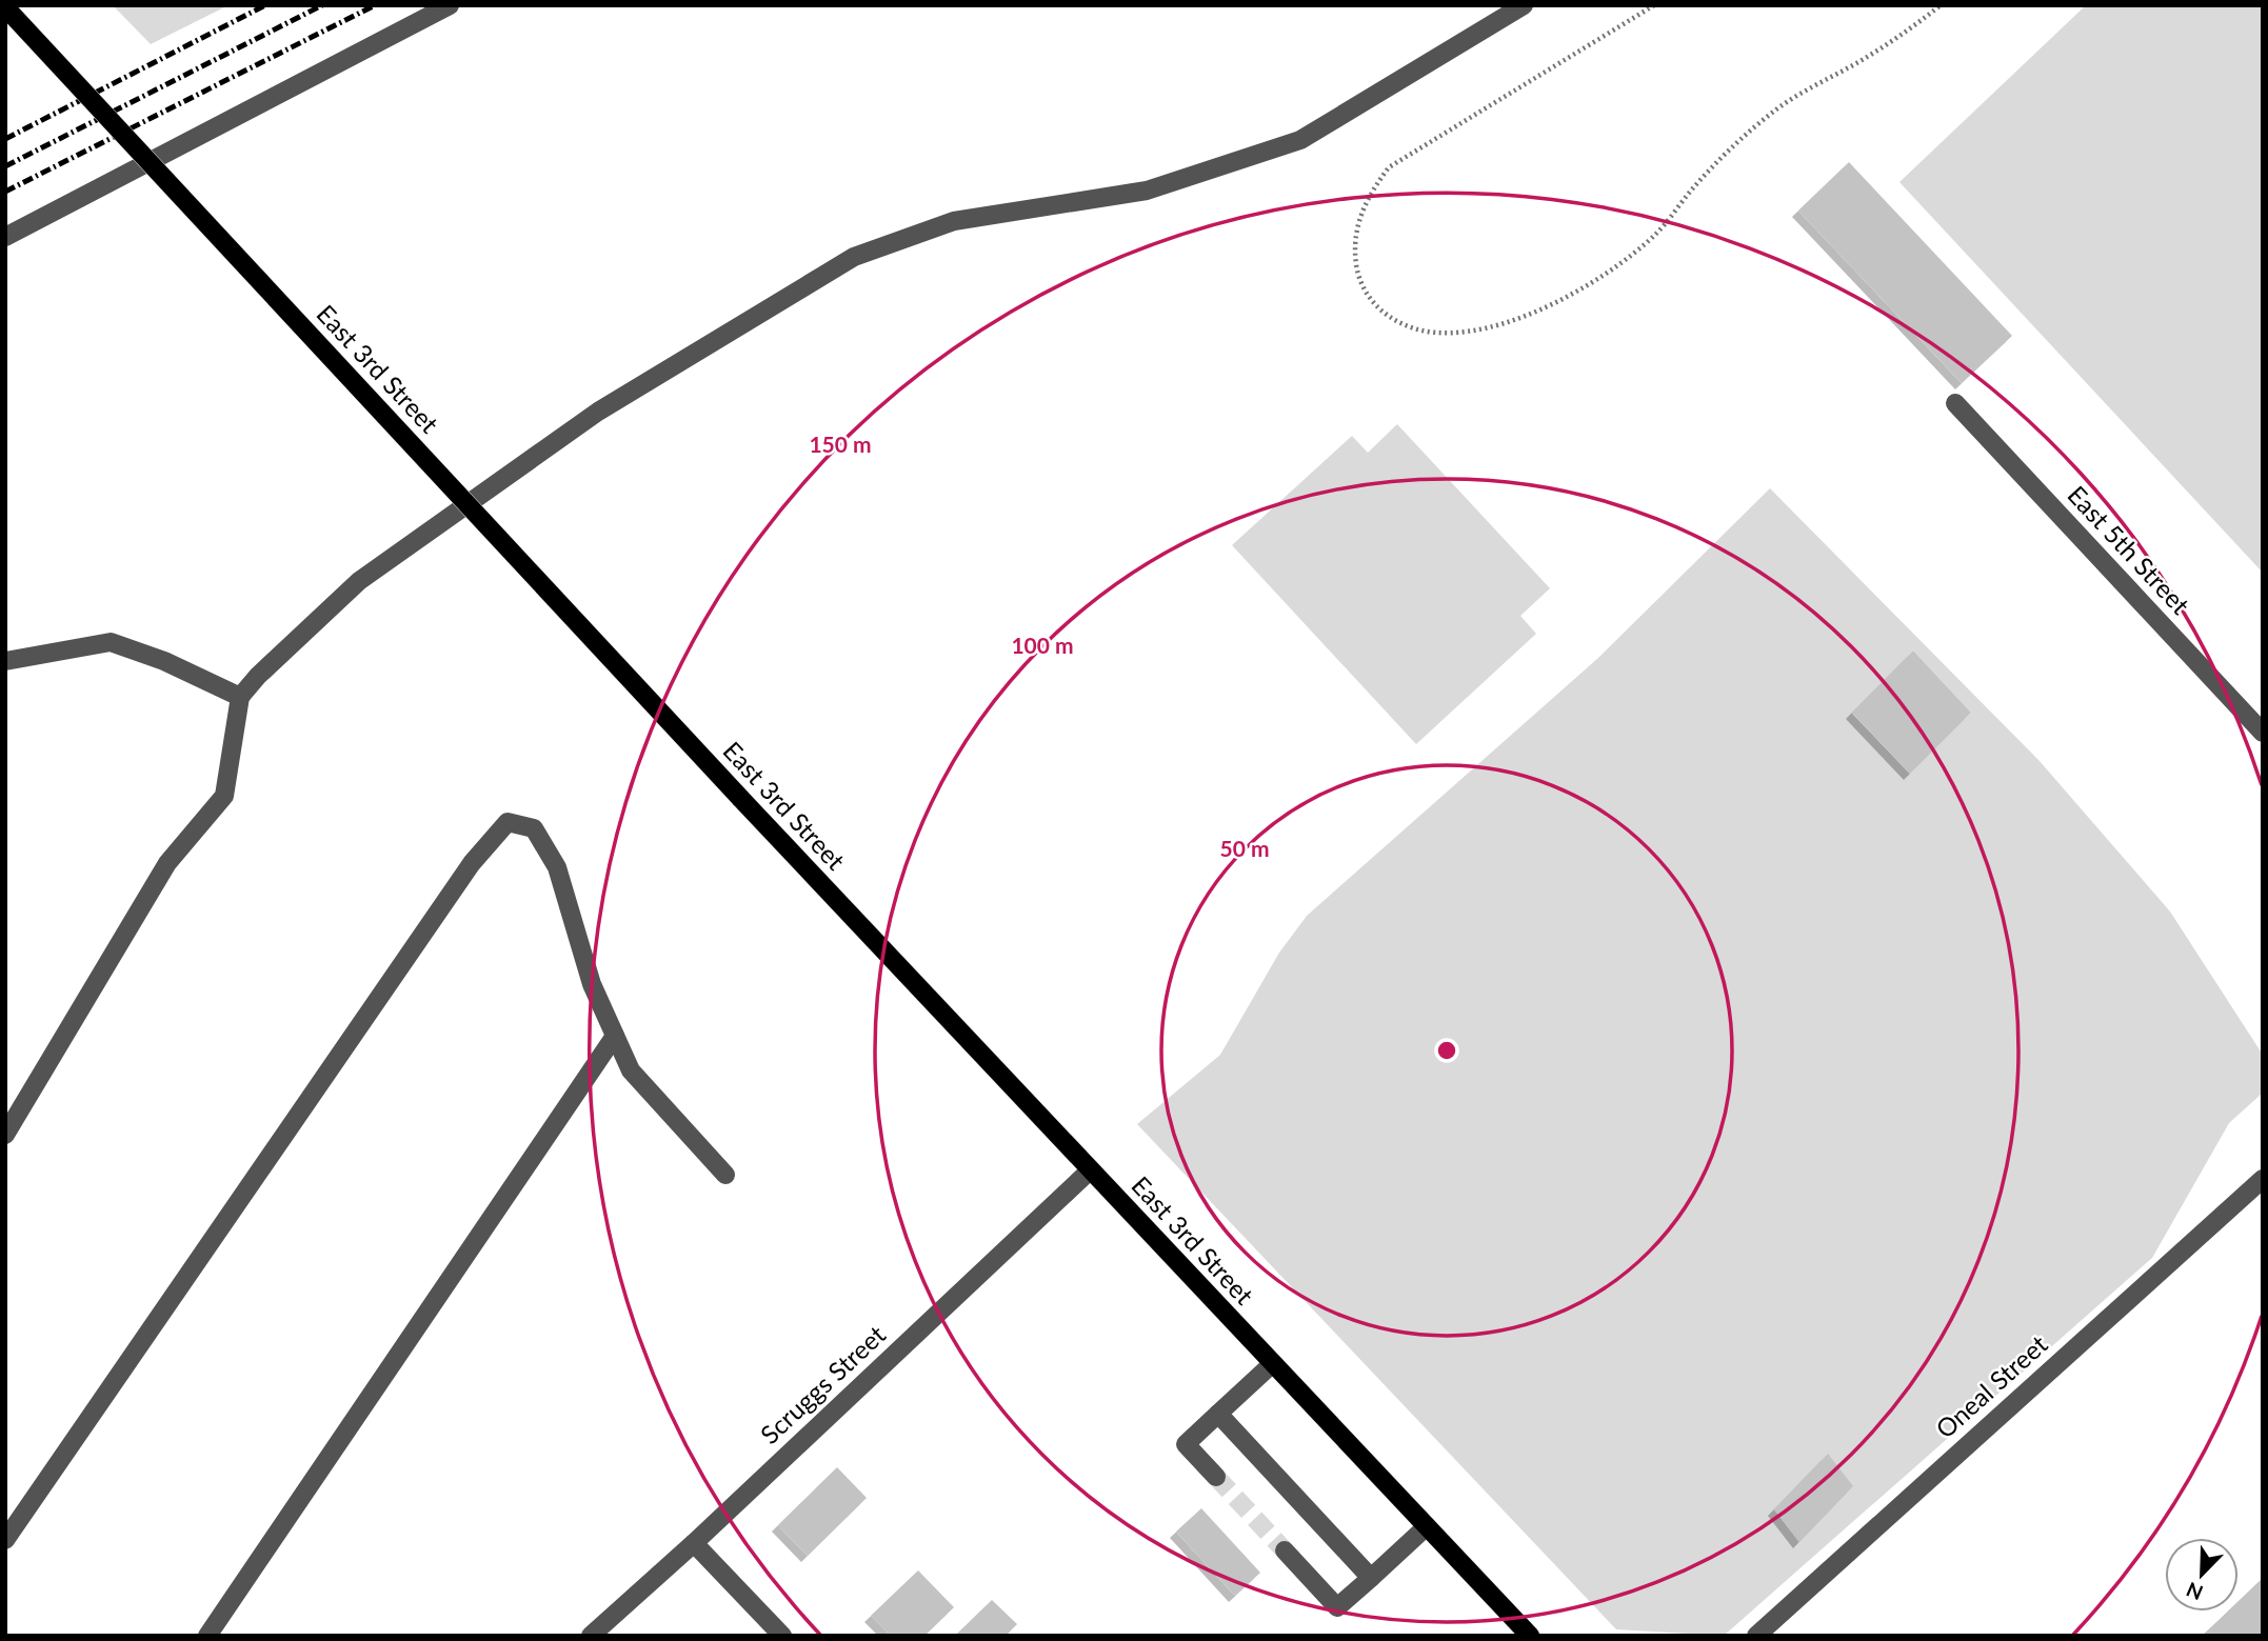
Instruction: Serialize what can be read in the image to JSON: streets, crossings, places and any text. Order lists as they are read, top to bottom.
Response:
{
  "streets": {
    "main road": ["East 3rd Street"],
    "street": ["East 5th Street", "Scruggs Street", "Oneal Street"]
  },
  "crossings": [
    ["East 3rd Street", "Scruggs Street"]
  ],
  "north": "bottom left",
  "rings": ["150 m", "100 m", "50 m"]
}
